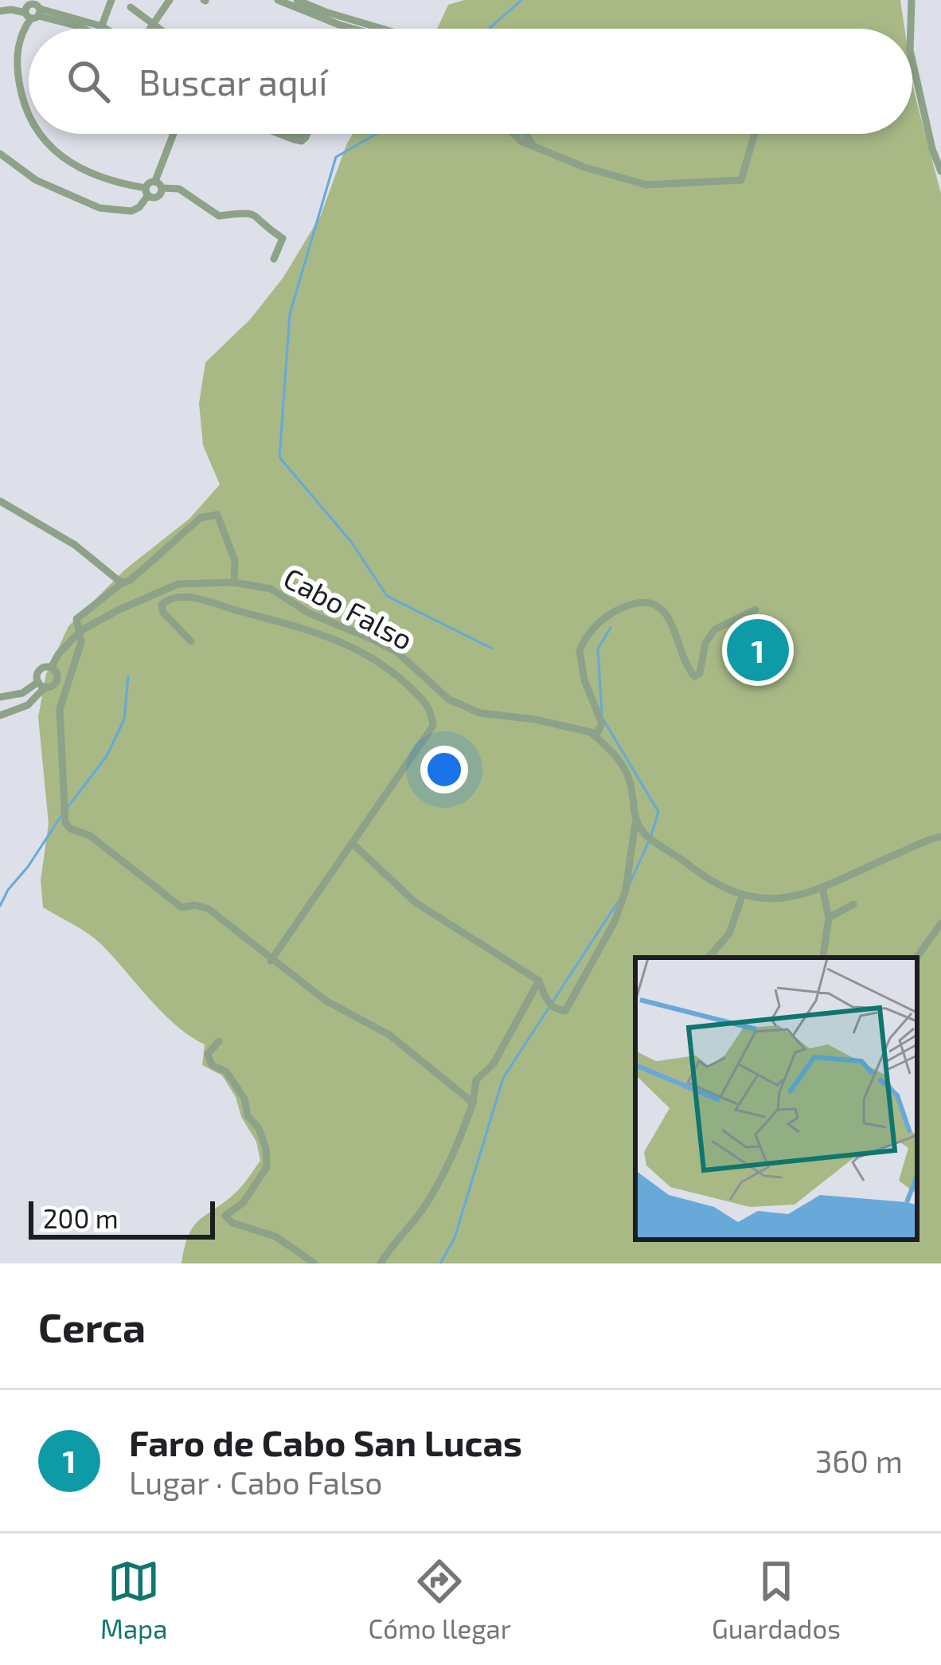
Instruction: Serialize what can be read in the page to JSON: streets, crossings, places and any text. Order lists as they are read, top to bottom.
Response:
{
  "streets": {
    "street": ["Cabo Falso"]
  },
  "scale_bar": "200 m",
  "page": {
    "search": "Buscar aquí",
    "pins": "1",
    "scale": "200 m",
    "heading": "Cerca",
    "list": [
      {
        "mark": "1",
        "name": "Faro de Cabo San Lucas",
        "note": "Lugar · Cabo Falso",
        "value": "360 m"
      }
    ],
    "nav": ["Mapa", "Cómo llegar", "Guardados"]
  }
}
